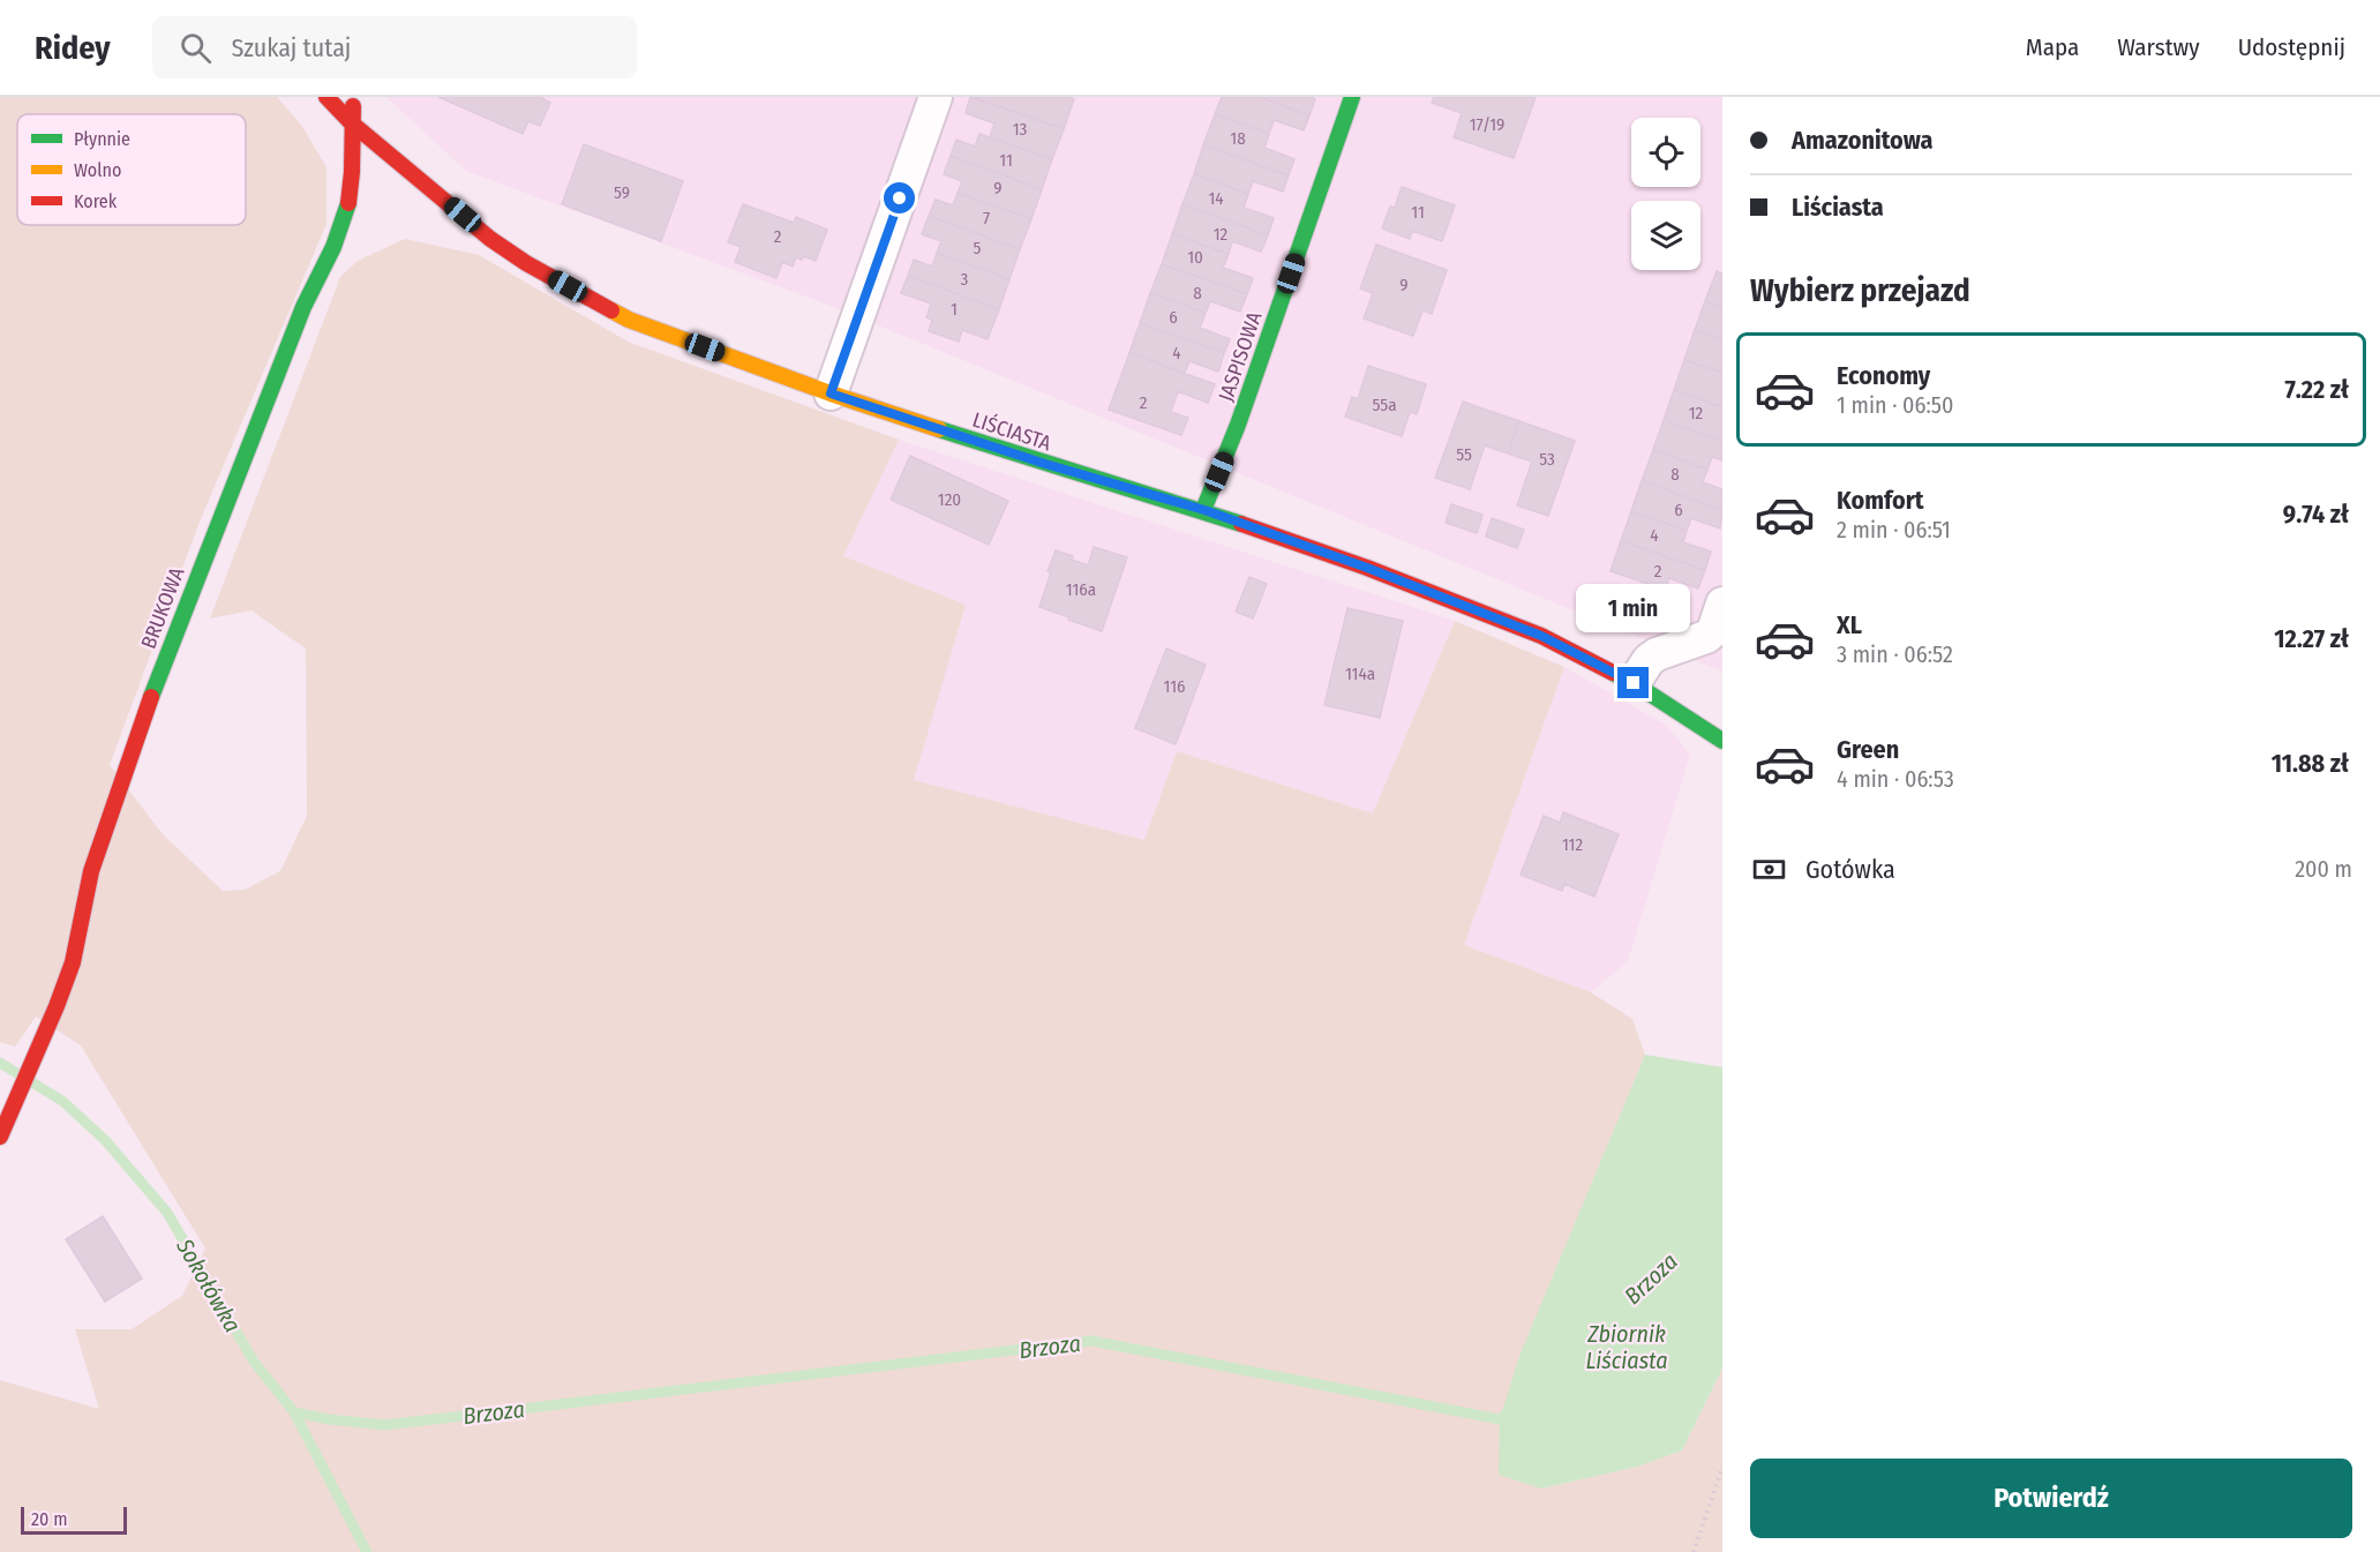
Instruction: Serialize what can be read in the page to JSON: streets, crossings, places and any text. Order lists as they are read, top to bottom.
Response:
{
  "streets": {
    "street": ["JASPISOWA", "LIŚCIASTA", "BRUKOWA"]
  },
  "crossings": [
    ["JASPISOWA", "LIŚCIASTA"],
    ["LIŚCIASTA", "BRUKOWA"]
  ],
  "water": ["Brzoza", "Sokołówka", "Zbiornik Liściasta"],
  "house_numbers": [
    "17/19",
    "13",
    "18",
    "11",
    "9",
    "59",
    "14",
    "11",
    "7",
    "12",
    "2",
    "5",
    "10",
    "3",
    "9",
    "8",
    "1",
    "6",
    "4",
    "2",
    "55a",
    "12",
    "55",
    "53",
    "8",
    "120",
    "6",
    "4",
    "2",
    "116a",
    "114a",
    "116",
    "112"
  ],
  "legend": ["Płynnie", "Wolno", "Korek"],
  "scale_bar": "20 m",
  "page": {
    "header": "Ridey",
    "search": "Szukaj tutaj",
    "nav": ["Mapa", "Warstwy", "Udostępnij"],
    "banner": ["Amazonitowa", "Liściasta"],
    "heading": "Wybierz przejazd",
    "list": [
      {
        "name": "Economy",
        "note": "1 min · 06:50",
        "value": "7.22 zł"
      },
      {
        "name": "Komfort",
        "note": "2 min · 06:51",
        "value": "9.74 zł"
      },
      {
        "name": "XL",
        "note": "3 min · 06:52",
        "value": "12.27 zł"
      },
      {
        "name": "Green",
        "note": "4 min · 06:53",
        "value": "11.88 zł"
      }
    ],
    "bubble": "1 min",
    "pay": ["Gotówka", "200 m"],
    "buttons": "Potwierdź",
    "scale": "20 m"
  }
}
